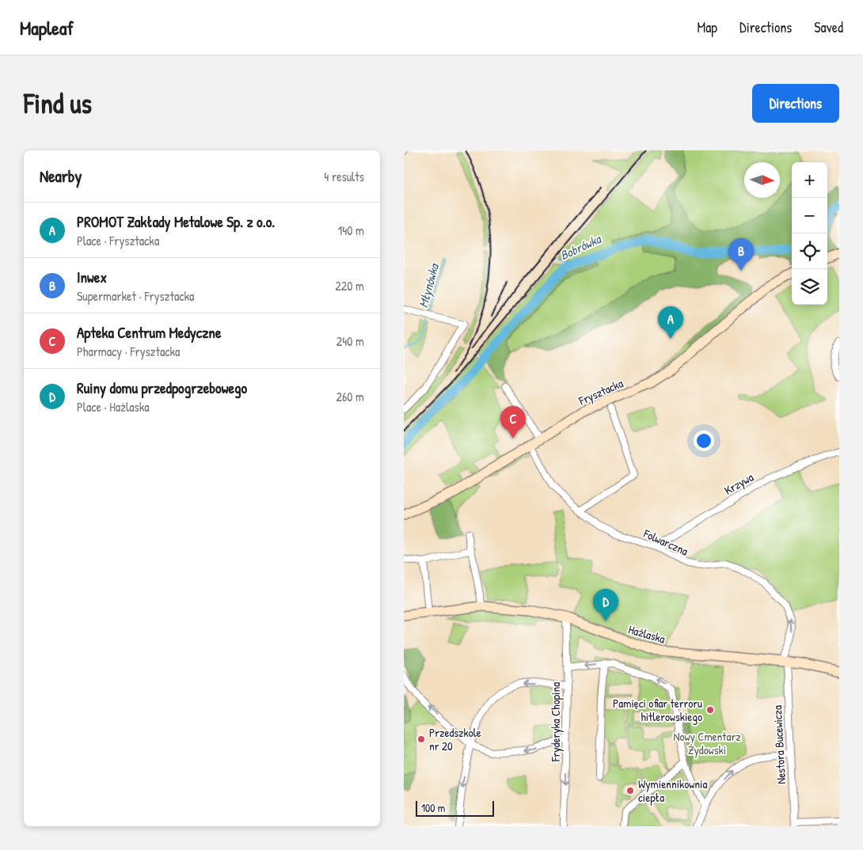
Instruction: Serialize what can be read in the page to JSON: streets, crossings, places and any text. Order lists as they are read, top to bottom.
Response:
{
  "streets": {
    "street": [
      "Frysztacka",
      "Krzywa",
      "Folwarczna",
      "Hażlaska",
      "Fryderyka Chopina",
      "Nestora Bucewicza"
    ]
  },
  "crossings": [
    ["Frysztacka", "Folwarczna"],
    ["Krzywa", "Folwarczna"],
    ["Folwarczna", "Hażlaska"],
    ["Folwarczna", "Nestora Bucewicza"],
    ["Hażlaska", "Fryderyka Chopina"],
    ["Hażlaska", "Nestora Bucewicza"]
  ],
  "one_way": ["Folwarczna"],
  "water": ["Bobrówka", "Młynówka"],
  "parks": ["Nowy Cmentarz Żydowski"],
  "places": ["Pamięci ofiar terroru hitlerowskiego", "Przedszkole nr 20", "Wymiennikownia ciepła"],
  "scale_bar": "100 m",
  "north": "right",
  "page": {
    "header": "Mapleaf",
    "nav": ["Map", "Directions", "Saved"],
    "buttons": "Directions",
    "title": "Find us",
    "heading": ["Nearby", "4 results"],
    "map_buttons": ["+", "−"],
    "list": [
      {
        "mark": "A",
        "name": "PROMOT Zakłady Metalowe Sp. z o.o.",
        "note": "Place · Frysztacka",
        "value": "140 m"
      },
      {
        "mark": "B",
        "name": "Inwex",
        "note": "Supermarket · Frysztacka",
        "value": "220 m"
      },
      {
        "mark": "C",
        "name": "Apteka Centrum Medyczne",
        "note": "Pharmacy · Frysztacka",
        "value": "240 m"
      },
      {
        "mark": "D",
        "name": "Ruiny domu przedpogrzebowego",
        "note": "Place · Hażlaska",
        "value": "260 m"
      }
    ],
    "pins": [
      "B",
      "A",
      "C",
      "D"
    ],
    "scale": "100 m"
  }
}
